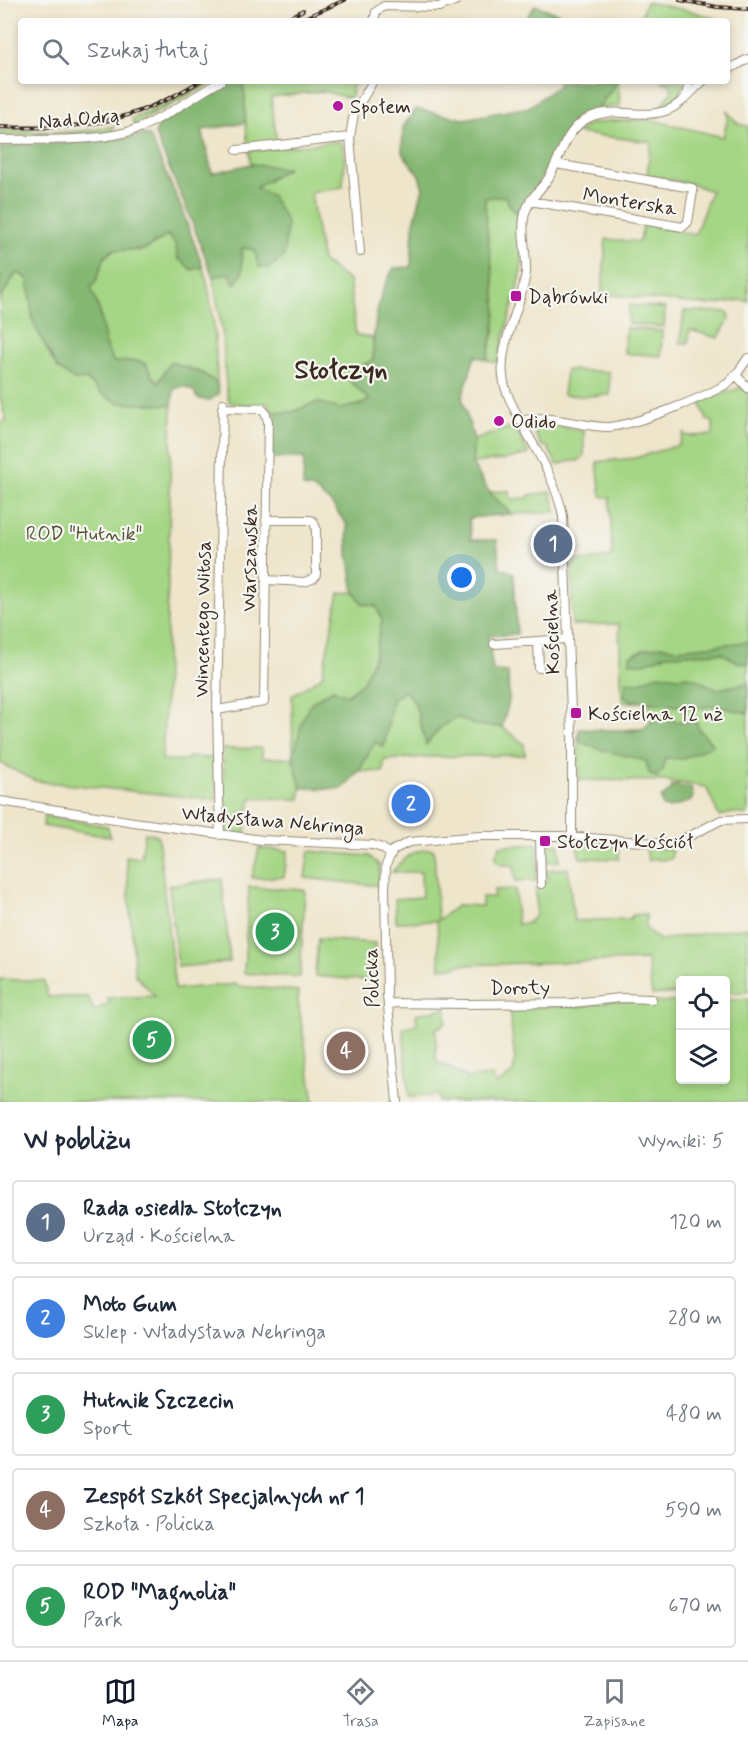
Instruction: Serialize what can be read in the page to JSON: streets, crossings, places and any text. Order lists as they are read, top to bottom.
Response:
{
  "streets": {
    "street": [
      "Nad Odrą",
      "Monterska",
      "Warszawska",
      "Wincentego Witosa",
      "Kościelna",
      "Władysława Nehringa",
      "Policka",
      "Doroty"
    ]
  },
  "crossings": [
    ["Monterska", "Kościelna"],
    ["Warszawska", "Wincentego Witosa"],
    ["Wincentego Witosa", "Władysława Nehringa"],
    ["Kościelna", "Władysława Nehringa"],
    ["Władysława Nehringa", "Policka"],
    ["Policka", "Doroty"]
  ],
  "districts": ["Stołczyn"],
  "parks": ["ROD \"Hutnik\""],
  "places": {
    "other": ["Społem", "Odido"],
    "transit": ["Dąbrówki", "Kościelna 12 nż", "Stołczyn Kościół"]
  },
  "page": {
    "search": "Szukaj tutaj",
    "pins": [
      "1",
      "2",
      "3",
      "5",
      "4"
    ],
    "heading": ["W pobliżu", "Wyniki: 5"],
    "list": [
      {
        "mark": "1",
        "name": "Rada osiedla Stołczyn",
        "note": "Urząd · Kościelna",
        "value": "120 m"
      },
      {
        "mark": "2",
        "name": "Moto Gum",
        "note": "Sklep · Władysława Nehringa",
        "value": "280 m"
      },
      {
        "mark": "3",
        "name": "Hutnik Szczecin",
        "note": "Sport",
        "value": "480 m"
      },
      {
        "mark": "4",
        "name": "Zespół Szkół Specjalnych nr 1",
        "note": "Szkoła · Policka",
        "value": "590 m"
      },
      {
        "mark": "5",
        "name": "ROD \"Magnolia\"",
        "note": "Park",
        "value": "670 m"
      }
    ],
    "nav": ["Mapa", "Trasa", "Zapisane"]
  }
}
